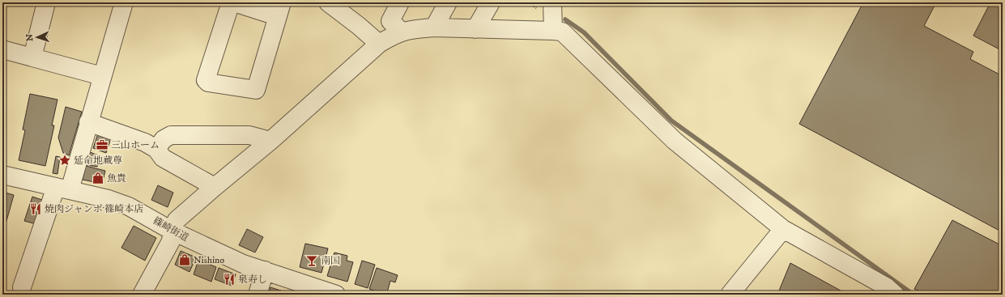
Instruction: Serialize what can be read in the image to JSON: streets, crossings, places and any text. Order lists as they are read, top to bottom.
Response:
{
  "streets": {
    "street": ["篠崎街道"]
  },
  "places": {
    "office": ["三山ホーム"],
    "place": ["延命地蔵尊"],
    "shop": ["魚貴", "Nishino"],
    "restaurant": ["焼肉ジャンボ 篠崎本店", "泉寿し"],
    "bar": ["南国"]
  },
  "north": "left"
}
